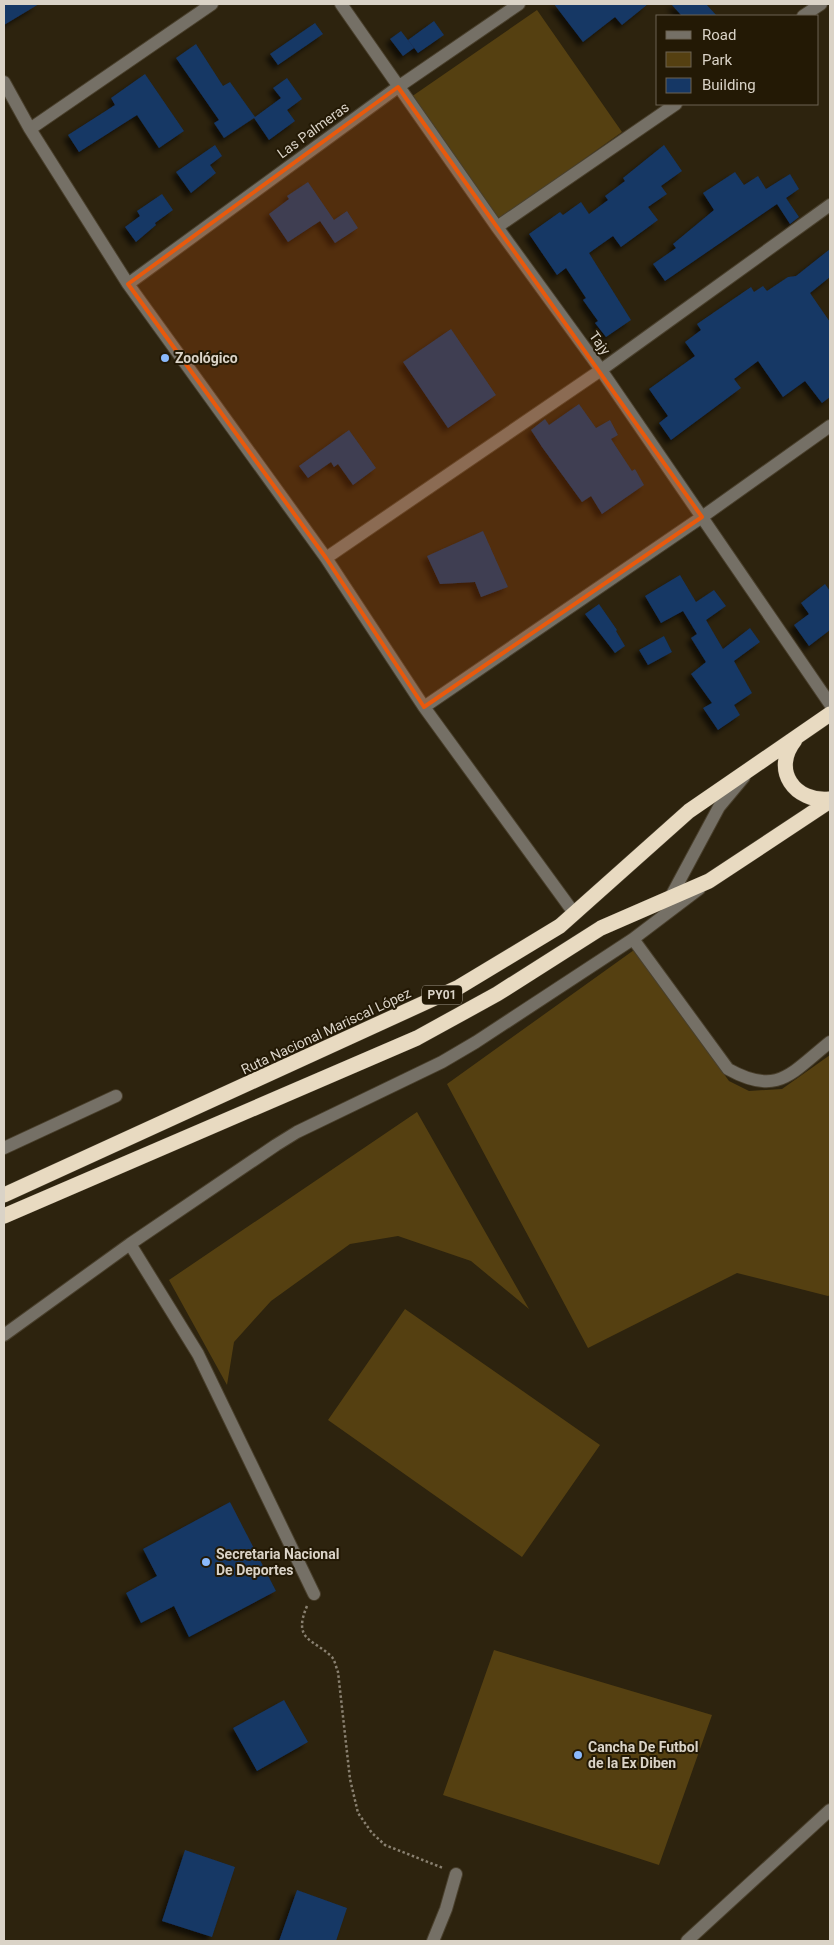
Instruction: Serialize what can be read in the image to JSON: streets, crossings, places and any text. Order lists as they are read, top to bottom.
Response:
{
  "streets": {
    "highway": ["PY01", "Ruta Nacional Mariscal López"],
    "street": ["Las Palmeras", "Tajy"]
  },
  "crossings": [
    ["Las Palmeras", "Tajy"]
  ],
  "places": ["Zoológico", "Secretaria Nacional De Deportes", "Cancha De Futbol de la Ex Diben"],
  "legend": ["Road", "Park", "Building"]
}
